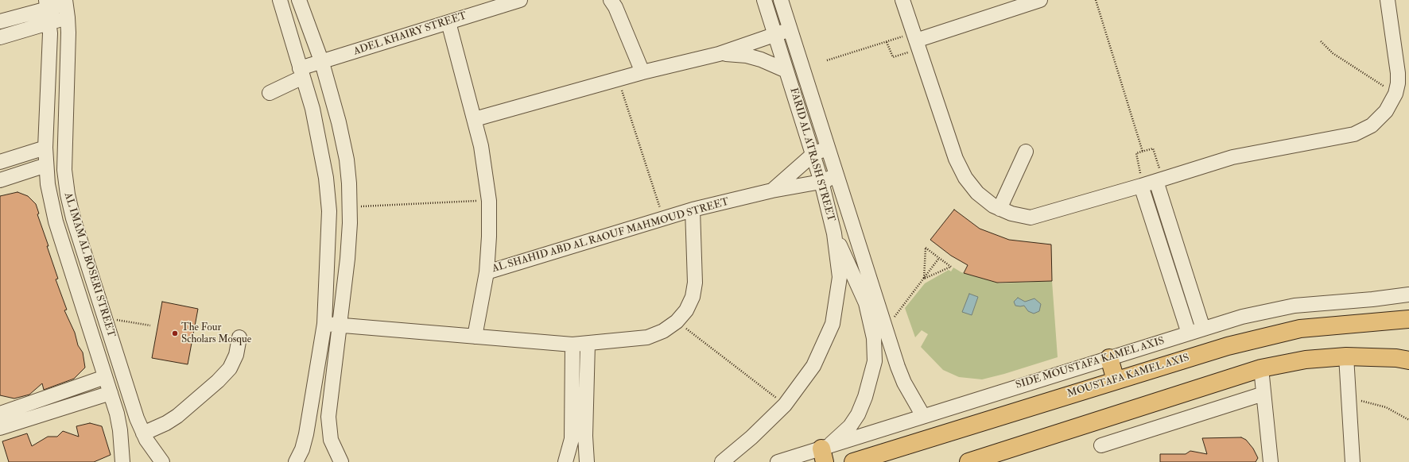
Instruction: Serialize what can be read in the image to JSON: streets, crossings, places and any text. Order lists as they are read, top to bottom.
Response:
{
  "streets": {
    "main road": ["MOUSTAFA KAMEL AXIS"],
    "street": [
      "ADEL KHAIRY STREET",
      "FARID AL ATRASH STREET",
      "AL SHAHID ABD AL RAOUF MAHMOUD STREET",
      "AL IMAM AL BOSERI STREET",
      "SIDE MOUSTAFA KAMEL AXIS"
    ]
  },
  "crossings": [
    ["FARID AL ATRASH STREET", "AL SHAHID ABD AL RAOUF MAHMOUD STREET"],
    ["FARID AL ATRASH STREET", "SIDE MOUSTAFA KAMEL AXIS"]
  ],
  "places": ["The Four Scholars Mosque"]
}
